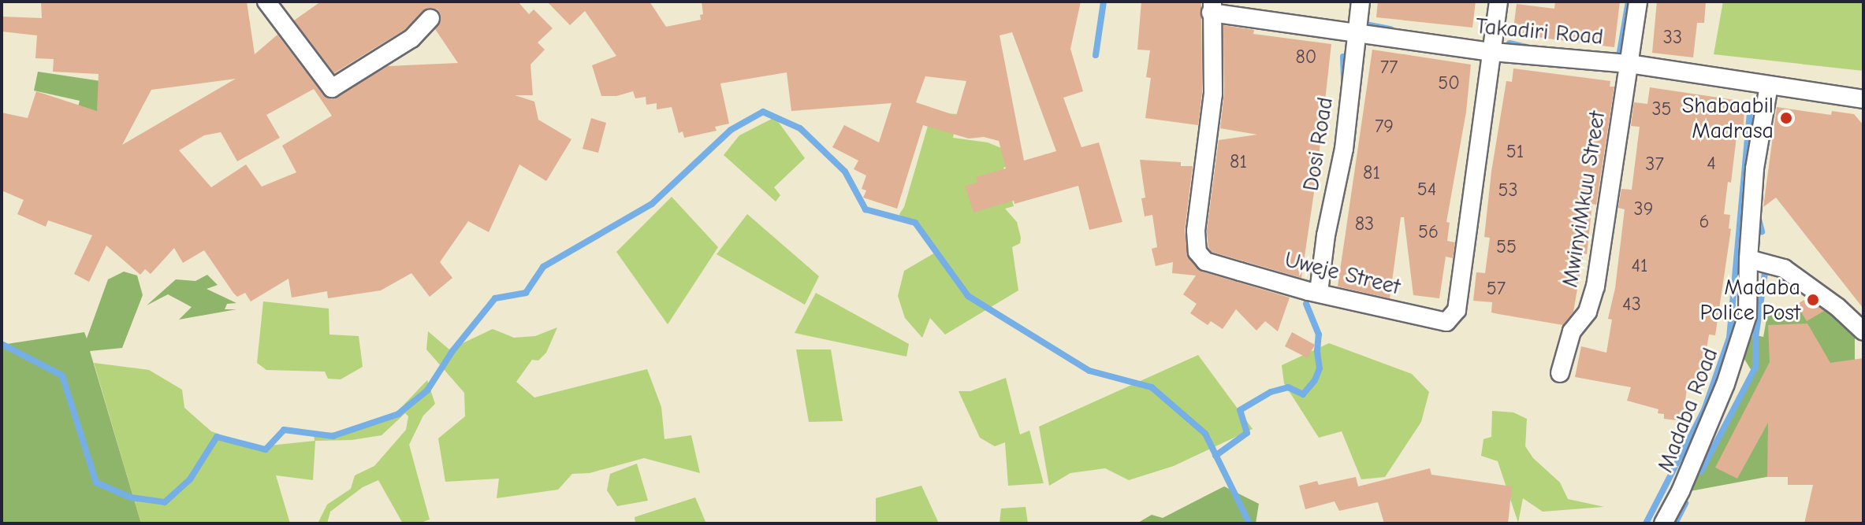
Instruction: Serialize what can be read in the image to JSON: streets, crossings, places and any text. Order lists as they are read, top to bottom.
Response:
{
  "streets": {
    "street": [
      "Takadiri Road",
      "Dosi Road",
      "MwinyiMkuu Street",
      "Uweje Street",
      "Madaba Road"
    ]
  },
  "crossings": [
    ["Takadiri Road", "Dosi Road"],
    ["Takadiri Road", "MwinyiMkuu Street"],
    ["Takadiri Road", "Uweje Street"],
    ["Takadiri Road", "Madaba Road"],
    ["Dosi Road", "Uweje Street"]
  ],
  "places": ["Shabaabil Madrasa", "Madaba Police Post"],
  "house_numbers": [
    "33",
    "80",
    "77",
    "50",
    "35",
    "79",
    "51",
    "81",
    "4",
    "37",
    "81",
    "54",
    "53",
    "39",
    "6",
    "83",
    "56",
    "55",
    "41",
    "57",
    "43"
  ]
}
